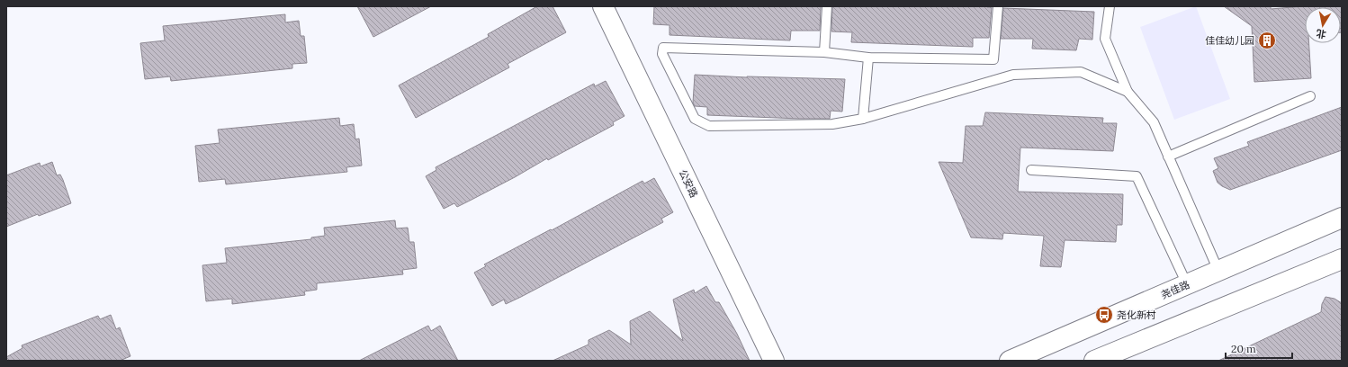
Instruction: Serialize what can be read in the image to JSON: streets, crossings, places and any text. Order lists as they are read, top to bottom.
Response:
{
  "streets": {
    "main road": ["公安路", "尧佳路"]
  },
  "places": {
    "building": ["佳佳幼儿园"],
    "bus stop": ["尧化新村"]
  },
  "scale_bar": "20 m",
  "north": "bottom"
}
